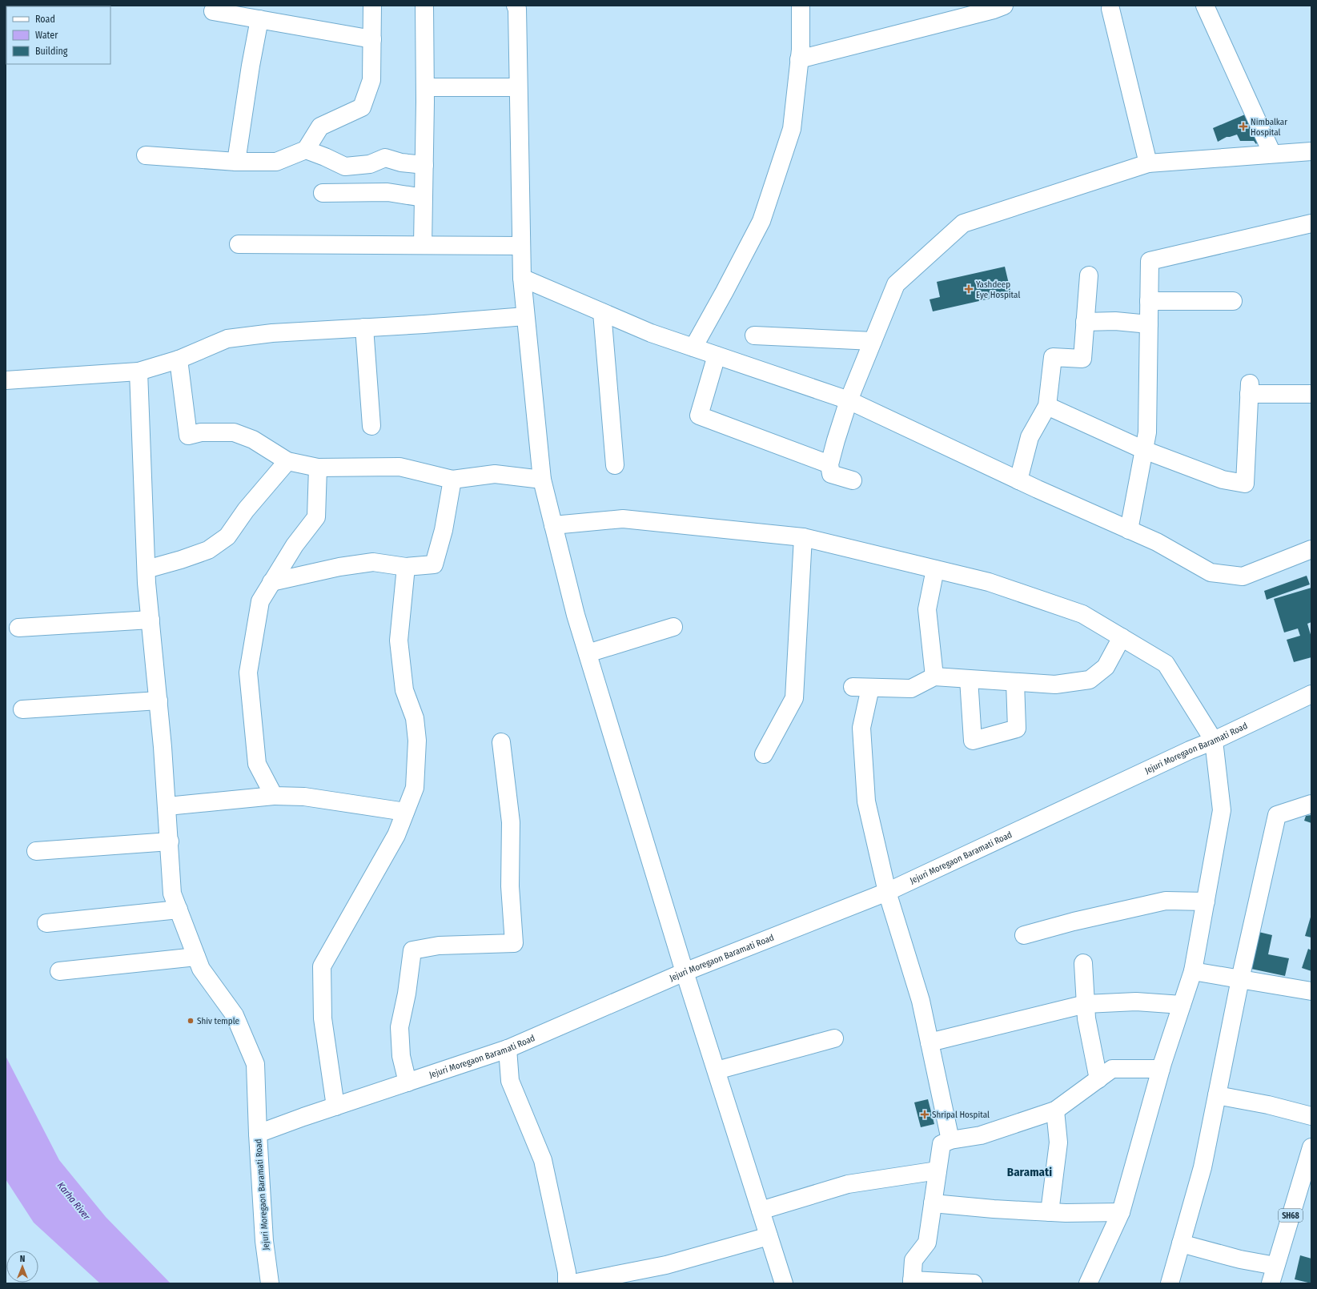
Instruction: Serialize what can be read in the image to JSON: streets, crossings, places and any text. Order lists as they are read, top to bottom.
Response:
{
  "streets": {
    "street": ["Jejuri Moregaon Baramati Road", "SH68"]
  },
  "districts": ["Baramati"],
  "water": ["Karha River"],
  "places": {
    "health": ["Nimbalkar Hospital", "Yashdeep Eye Hospital", "Shripal Hospital"],
    "other": ["Shiv temple"]
  },
  "legend": ["Road", "Water", "Building"],
  "north": "top"
}
